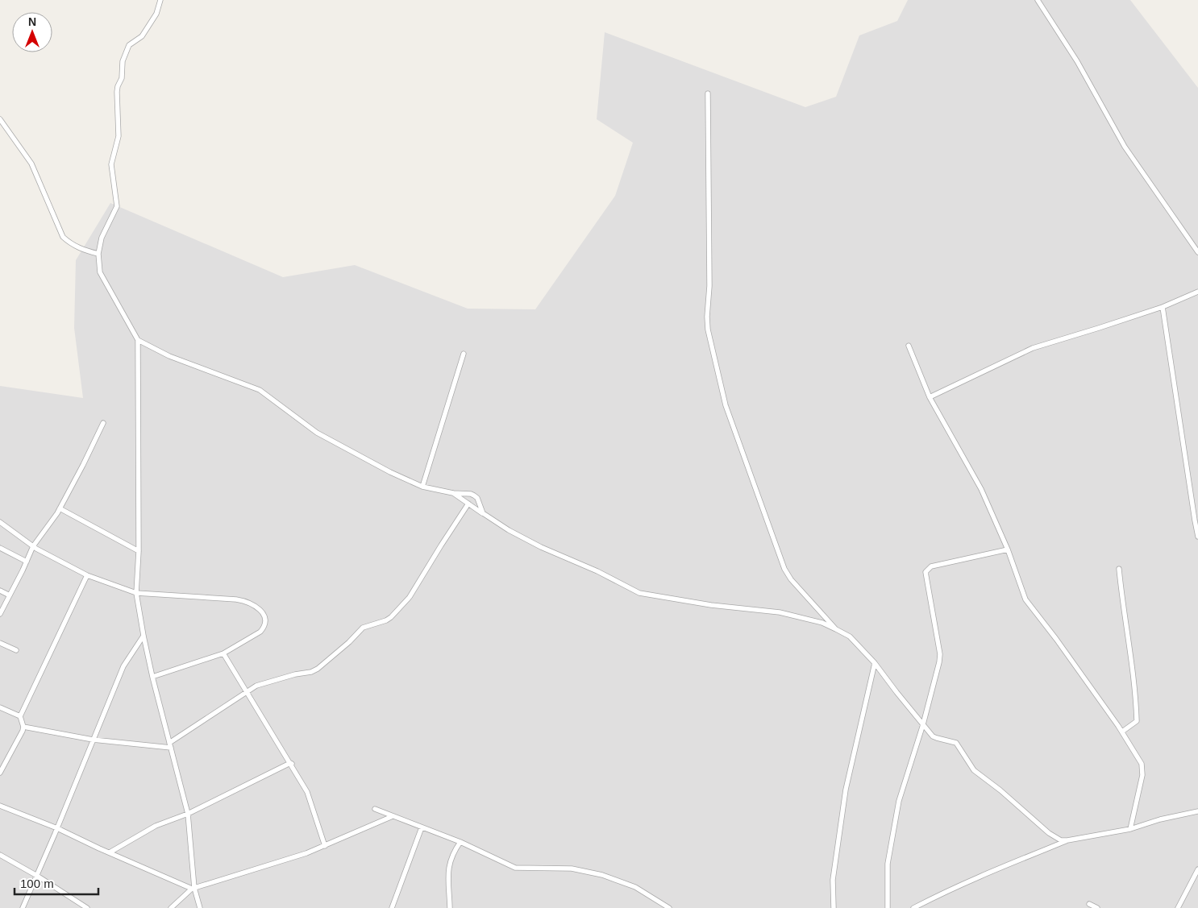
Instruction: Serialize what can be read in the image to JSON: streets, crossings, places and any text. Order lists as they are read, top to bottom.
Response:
{
  "scale_bar": "100 m",
  "north": "top"
}
